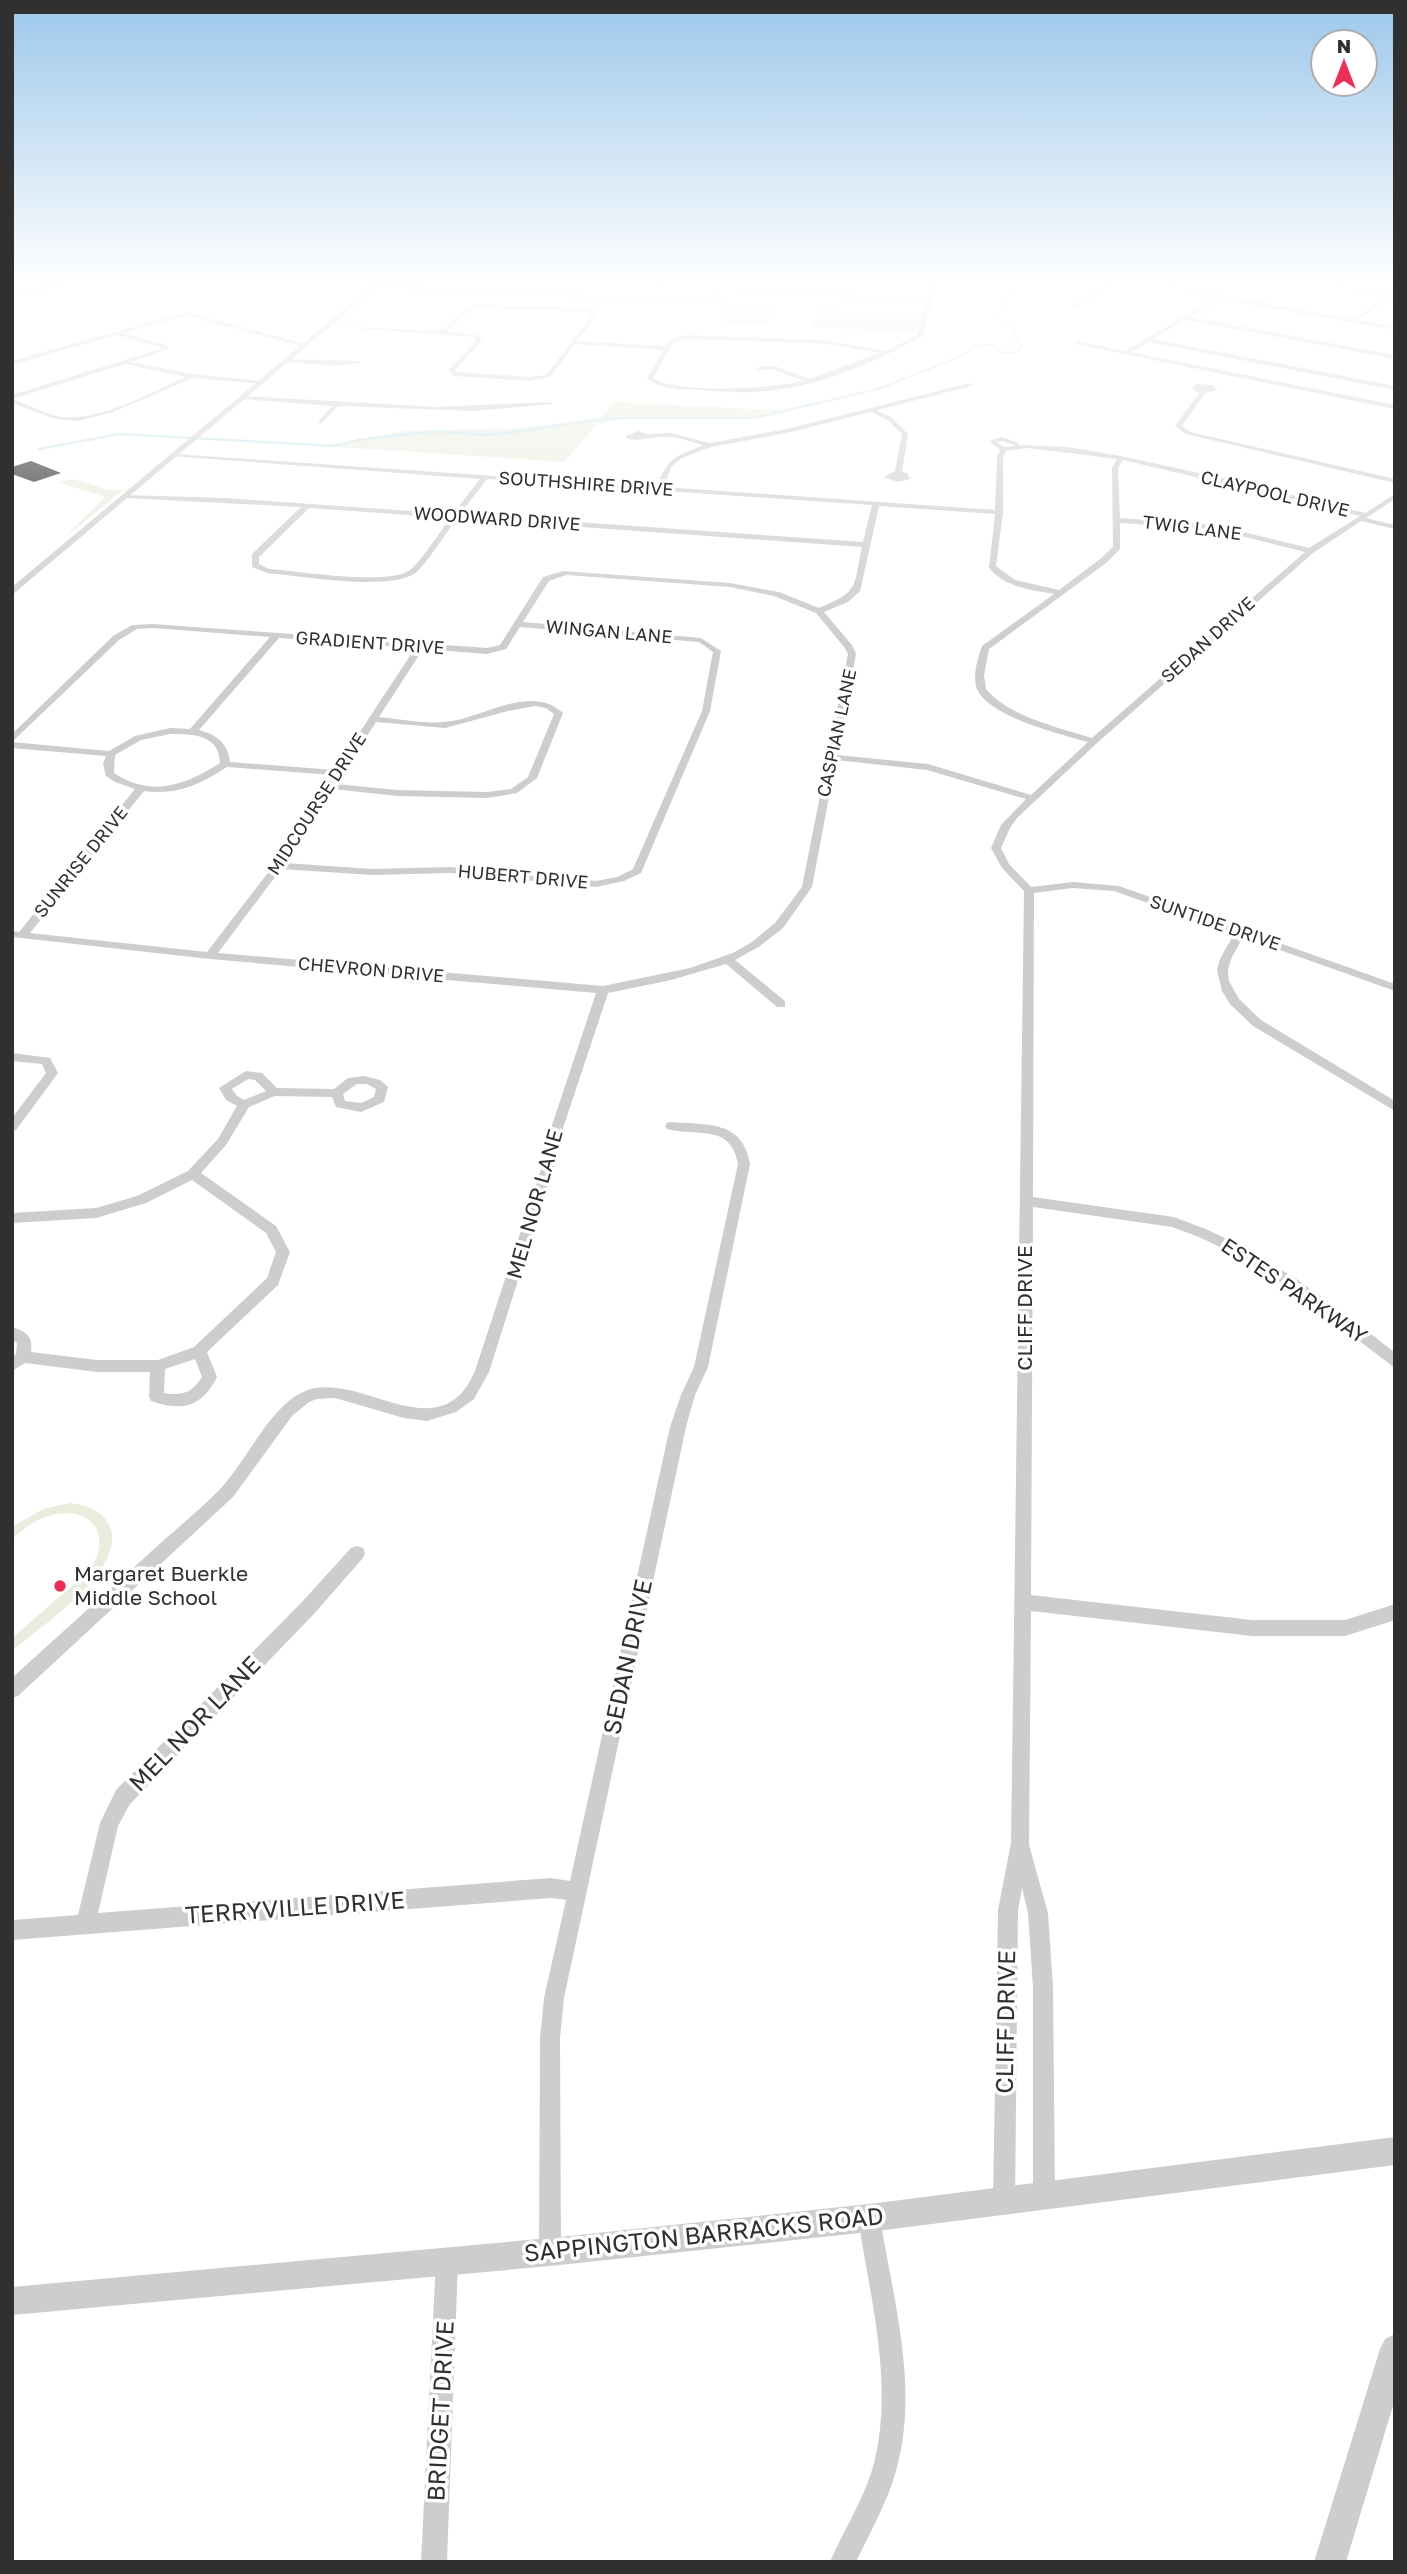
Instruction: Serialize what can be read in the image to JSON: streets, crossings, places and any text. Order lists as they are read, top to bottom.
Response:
{
  "streets": {
    "street": [
      "SOUTHSHIRE DRIVE",
      "CLAYPOOL DRIVE",
      "WOODWARD DRIVE",
      "TWIG LANE",
      "WINGAN LANE",
      "SEDAN DRIVE",
      "GRADIENT DRIVE",
      "CASPIAN LANE",
      "MIDCOURSE DRIVE",
      "SUNRISE DRIVE",
      "HUBERT DRIVE",
      "SUNTIDE DRIVE",
      "CHEVRON DRIVE",
      "MEL NOR LANE",
      "ESTES PARKWAY",
      "CLIFF DRIVE",
      "TERRYVILLE DRIVE",
      "SAPPINGTON BARRACKS ROAD",
      "BRIDGET DRIVE"
    ]
  },
  "crossings": [
    ["CLAYPOOL DRIVE", "SEDAN DRIVE"],
    ["TWIG LANE", "SEDAN DRIVE"],
    ["WINGAN LANE", "GRADIENT DRIVE"],
    ["WINGAN LANE", "HUBERT DRIVE"],
    ["SEDAN DRIVE", "TERRYVILLE DRIVE"],
    ["SEDAN DRIVE", "SAPPINGTON BARRACKS ROAD"],
    ["GRADIENT DRIVE", "CASPIAN LANE"],
    ["GRADIENT DRIVE", "MIDCOURSE DRIVE"],
    ["CASPIAN LANE", "CHEVRON DRIVE"],
    ["MIDCOURSE DRIVE", "HUBERT DRIVE"],
    ["MIDCOURSE DRIVE", "CHEVRON DRIVE"],
    ["SUNRISE DRIVE", "CHEVRON DRIVE"],
    ["SUNTIDE DRIVE", "CLIFF DRIVE"],
    ["CHEVRON DRIVE", "MEL NOR LANE"],
    ["MEL NOR LANE", "TERRYVILLE DRIVE"],
    ["ESTES PARKWAY", "CLIFF DRIVE"],
    ["CLIFF DRIVE", "SAPPINGTON BARRACKS ROAD"],
    ["SAPPINGTON BARRACKS ROAD", "BRIDGET DRIVE"]
  ],
  "places": ["Margaret Buerkle Middle School"],
  "north": "top"
}
